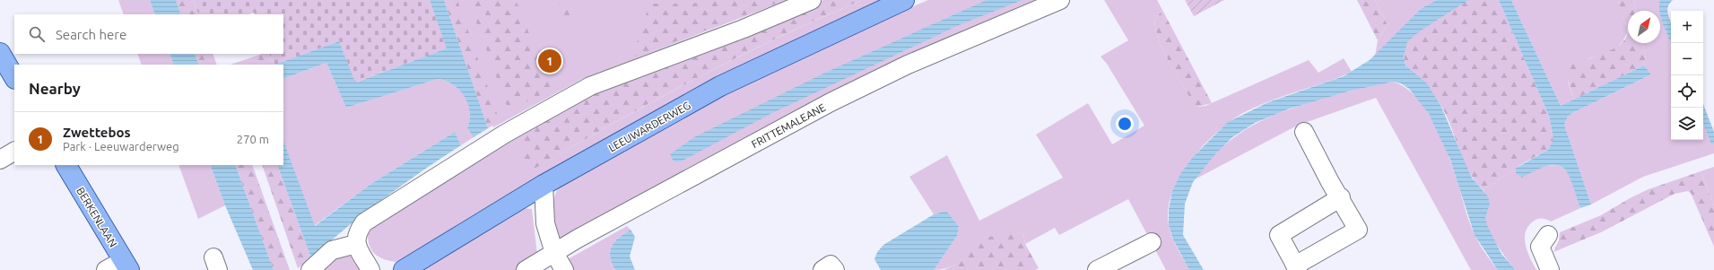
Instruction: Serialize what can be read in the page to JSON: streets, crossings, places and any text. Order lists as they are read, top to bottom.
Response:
{
  "streets": {
    "main road": ["LEEUWARDERWEG", "BERKENLAAN"],
    "street": ["FRITTEMALEANE"]
  },
  "north": "top right",
  "page": {
    "map_buttons": ["+", "−"],
    "search": "Search here",
    "pins": "1",
    "heading": "Nearby",
    "list": [
      {
        "mark": "1",
        "name": "Zwettebos",
        "note": "Park · Leeuwarderweg",
        "value": "270 m"
      }
    ]
  }
}
